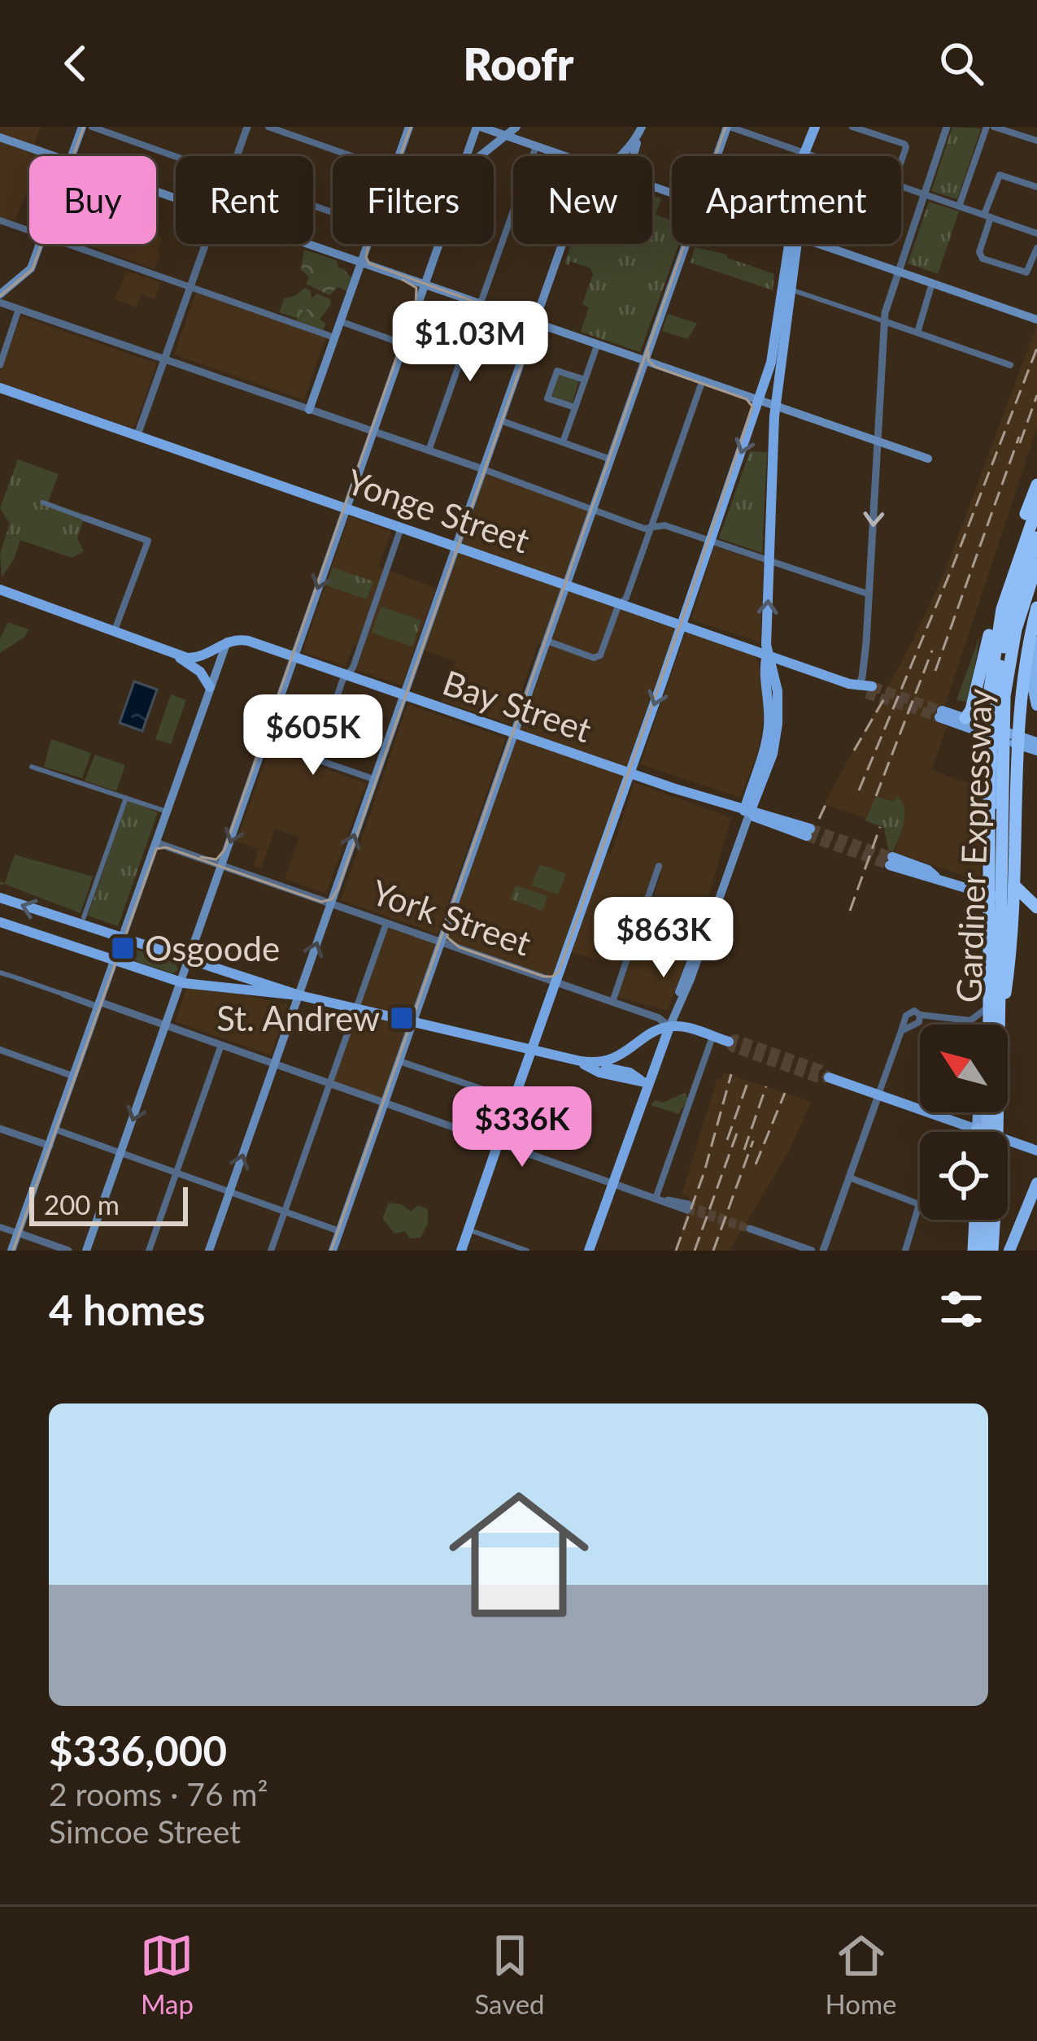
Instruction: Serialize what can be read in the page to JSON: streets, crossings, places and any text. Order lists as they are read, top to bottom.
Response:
{
  "streets": {
    "highway": ["Gardiner Expressway"],
    "main road": ["Yonge Street", "Bay Street", "York Street"]
  },
  "places": {
    "transit": ["Osgoode", "St. Andrew"]
  },
  "scale_bar": "200 m",
  "north": "top left",
  "page": {
    "header": "Roofr",
    "chip": [
      "Buy",
      "Rent",
      "Filters",
      "New",
      "Apartment"
    ],
    "price": [
      "$1.03M",
      "$605K",
      "$863K",
      "$336K"
    ],
    "scale": "200 m",
    "heading": "4 homes",
    "list": [
      {
        "name": "$336,000",
        "note": "2 rooms · 76 m² · Simcoe Street"
      }
    ],
    "tabs": ["Map", "Saved", "Home"]
  }
}
